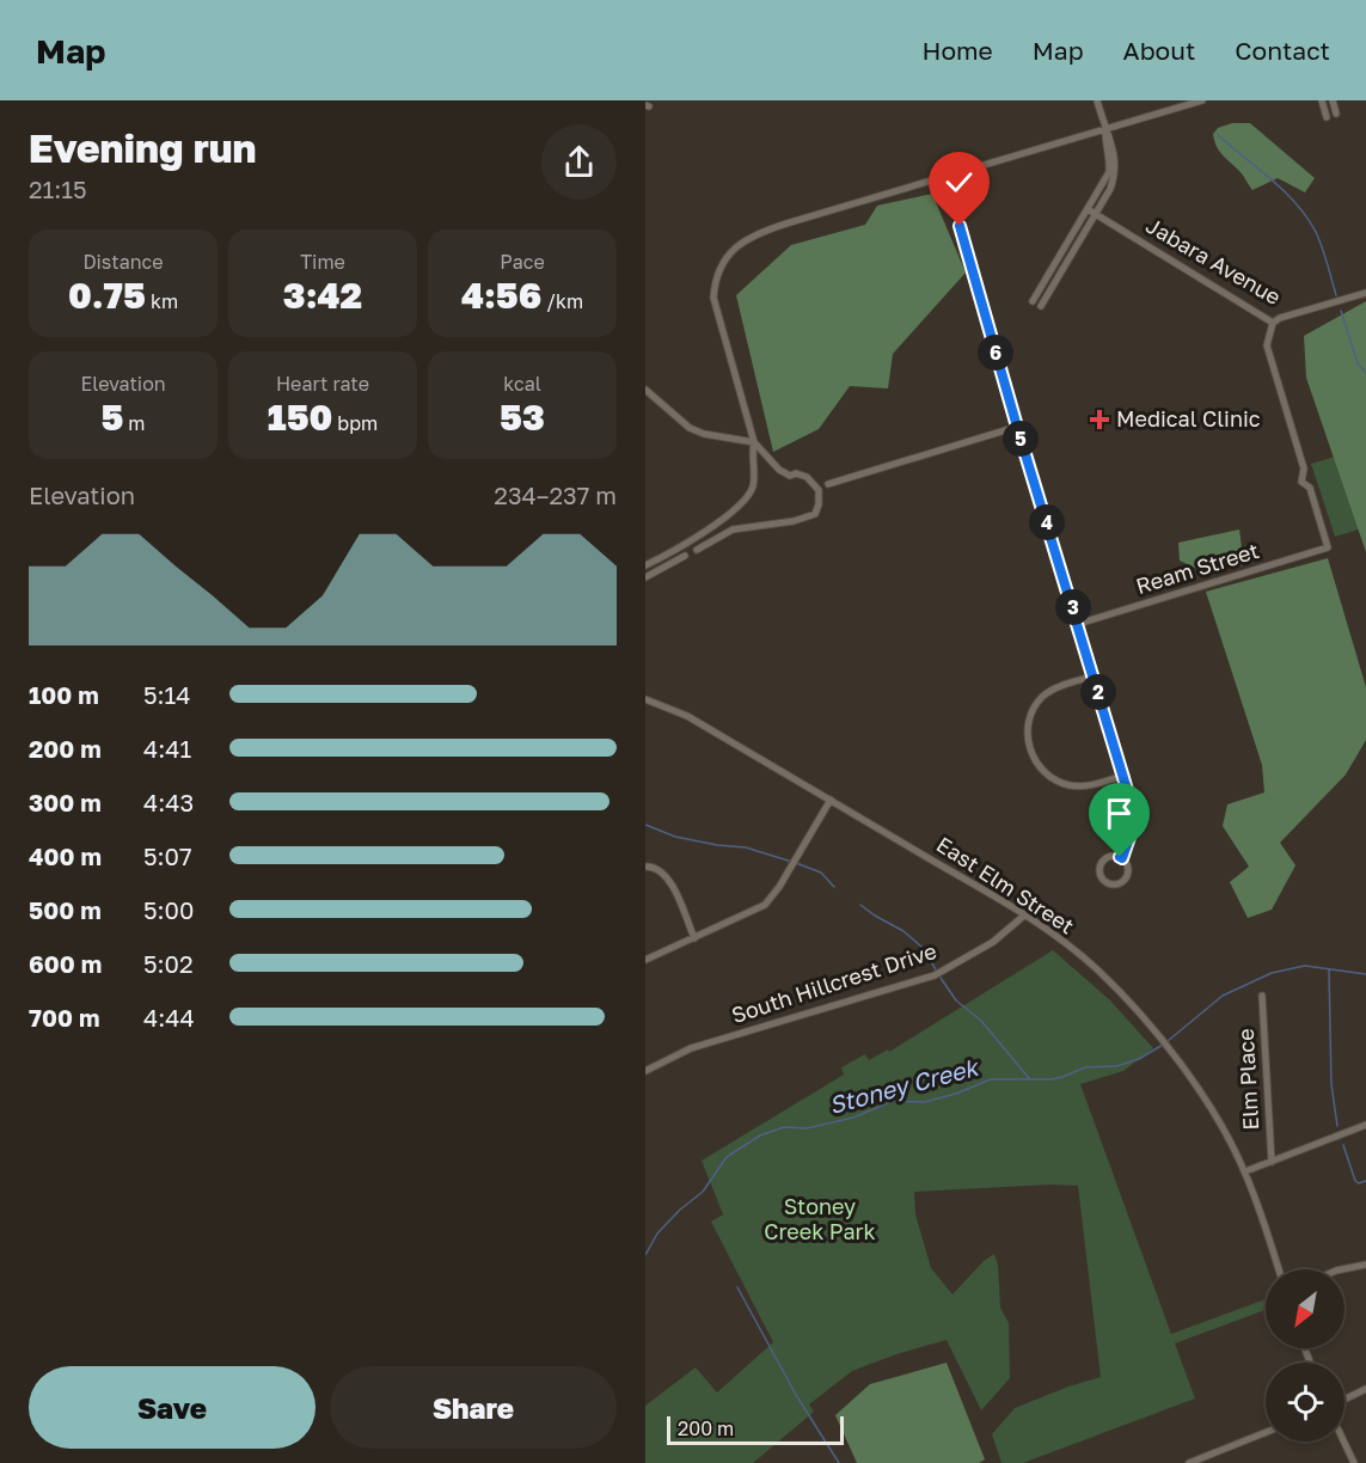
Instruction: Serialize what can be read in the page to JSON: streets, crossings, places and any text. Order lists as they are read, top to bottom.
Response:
{
  "streets": {
    "street": [
      "Jabara Avenue",
      "Ream Street",
      "East Elm Street",
      "South Hillcrest Drive",
      "Elm Place"
    ]
  },
  "crossings": [
    ["Jabara Avenue", "Ream Street"],
    ["East Elm Street", "South Hillcrest Drive"]
  ],
  "water": ["Stoney Creek"],
  "parks": ["Stoney Creek Park"],
  "places": {
    "health": ["Medical Clinic"]
  },
  "scale_bar": "200 m",
  "north": "bottom left",
  "page": {
    "header": "Map",
    "nav": [
      "Home",
      "Map",
      "About",
      "Contact"
    ],
    "heading": ["Evening run", "21:15"],
    "stats": [
      ["Distance", "0.75 km"],
      ["Time", "3:42"],
      ["Pace", "4:56 /km"],
      ["Elevation", "5 m"],
      ["Heart rate", "150 bpm"],
      ["kcal", "53"]
    ],
    "pins": [
      "6",
      "5",
      "4",
      "3",
      "2"
    ],
    "chart": ["Elevation", "234–237 m"],
    "list": [
      {
        "name": "100 m",
        "note": "5:14"
      },
      {
        "name": "200 m",
        "note": "4:41"
      },
      {
        "name": "300 m",
        "note": "4:43"
      },
      {
        "name": "400 m",
        "note": "5:07"
      },
      {
        "name": "500 m",
        "note": "5:00"
      },
      {
        "name": "600 m",
        "note": "5:02"
      },
      {
        "name": "700 m",
        "note": "4:44"
      }
    ],
    "buttons": ["Save", "Share"],
    "scale": "200 m"
  }
}
